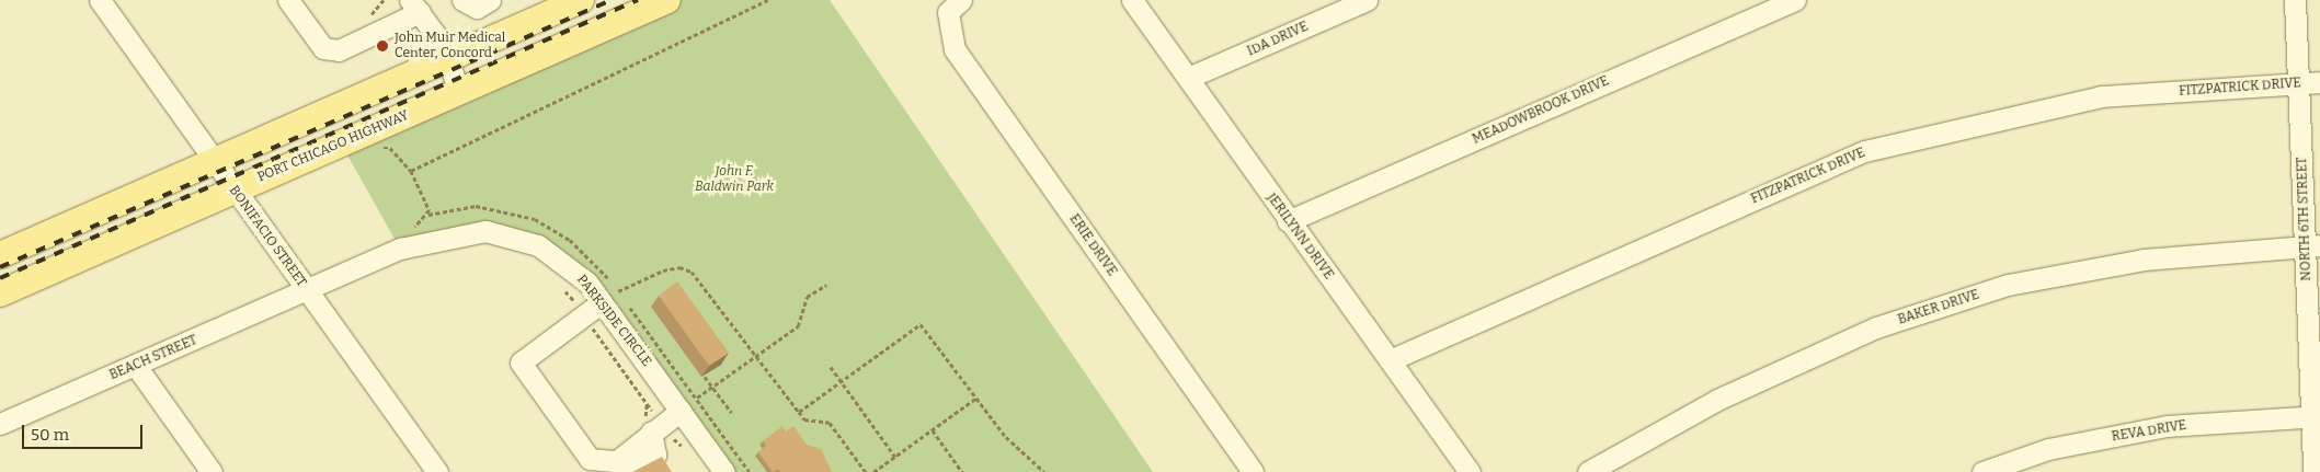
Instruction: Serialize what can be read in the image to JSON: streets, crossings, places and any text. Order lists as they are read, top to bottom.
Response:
{
  "streets": {
    "main road": ["PORT CHICAGO HIGHWAY"],
    "street": [
      "IDA DRIVE",
      "FITZPATRICK DRIVE",
      "MEADOWBROOK DRIVE",
      "NORTH 6TH STREET",
      "BONIFACIO STREET",
      "JERILYNN DRIVE",
      "ERIE DRIVE",
      "BAKER DRIVE",
      "PARKSIDE CIRCLE",
      "BEACH STREET",
      "REVA DRIVE"
    ]
  },
  "crossings": [
    ["IDA DRIVE", "JERILYNN DRIVE"],
    ["FITZPATRICK DRIVE", "NORTH 6TH STREET"],
    ["FITZPATRICK DRIVE", "JERILYNN DRIVE"],
    ["MEADOWBROOK DRIVE", "JERILYNN DRIVE"],
    ["PORT CHICAGO HIGHWAY", "BONIFACIO STREET"],
    ["NORTH 6TH STREET", "BAKER DRIVE"],
    ["NORTH 6TH STREET", "REVA DRIVE"],
    ["BONIFACIO STREET", "PARKSIDE CIRCLE"],
    ["BONIFACIO STREET", "BEACH STREET"],
    ["PARKSIDE CIRCLE", "BEACH STREET"]
  ],
  "parks": ["John F. Baldwin Park"],
  "places": ["John Muir Medical Center, Concord"],
  "scale_bar": "50 m"
}
